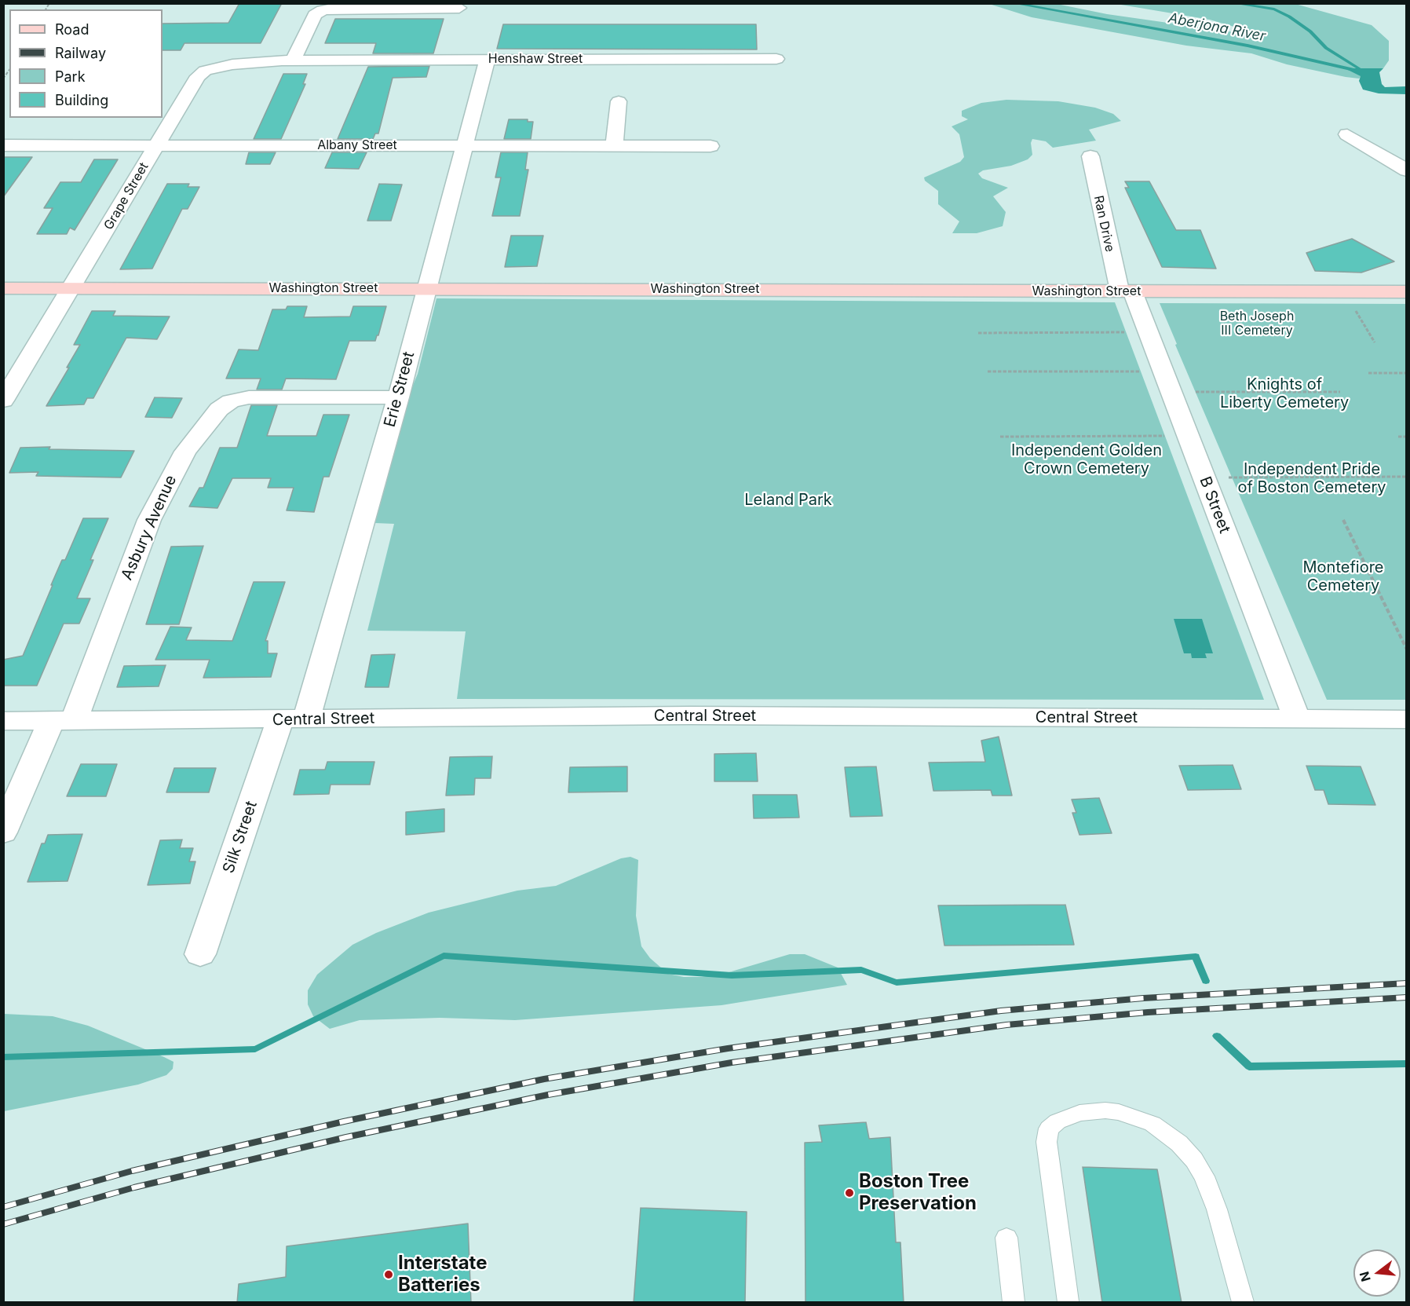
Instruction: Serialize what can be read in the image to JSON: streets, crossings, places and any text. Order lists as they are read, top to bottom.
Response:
{
  "streets": {
    "main road": ["Washington Street"],
    "street": [
      "Henshaw Street",
      "Albany Street",
      "Grape Street",
      "Ran Drive",
      "Erie Street",
      "B Street",
      "Asbury Avenue",
      "Central Street",
      "Silk Street"
    ]
  },
  "crossings": [
    ["Henshaw Street", "Grape Street"],
    ["Henshaw Street", "Erie Street"],
    ["Albany Street", "Grape Street"],
    ["Albany Street", "Erie Street"],
    ["Grape Street", "Washington Street"],
    ["Ran Drive", "Washington Street"],
    ["Ran Drive", "B Street"],
    ["Washington Street", "Erie Street"],
    ["Washington Street", "B Street"],
    ["Erie Street", "Asbury Avenue"],
    ["Erie Street", "Central Street"],
    ["Erie Street", "Silk Street"],
    ["B Street", "Central Street"],
    ["Asbury Avenue", "Central Street"],
    ["Central Street", "Silk Street"]
  ],
  "water": ["Aberjona River"],
  "parks": [
    "Beth Joseph III Cemetery",
    "Knights of Liberty Cemetery",
    "Independent Golden Crown Cemetery",
    "Independent Pride of Boston Cemetery",
    "Leland Park",
    "Montefiore Cemetery"
  ],
  "places": ["Boston Tree Preservation", "Interstate Batteries"],
  "legend": [
    "Road",
    "Railway",
    "Park",
    "Building"
  ],
  "north": "left"
}
